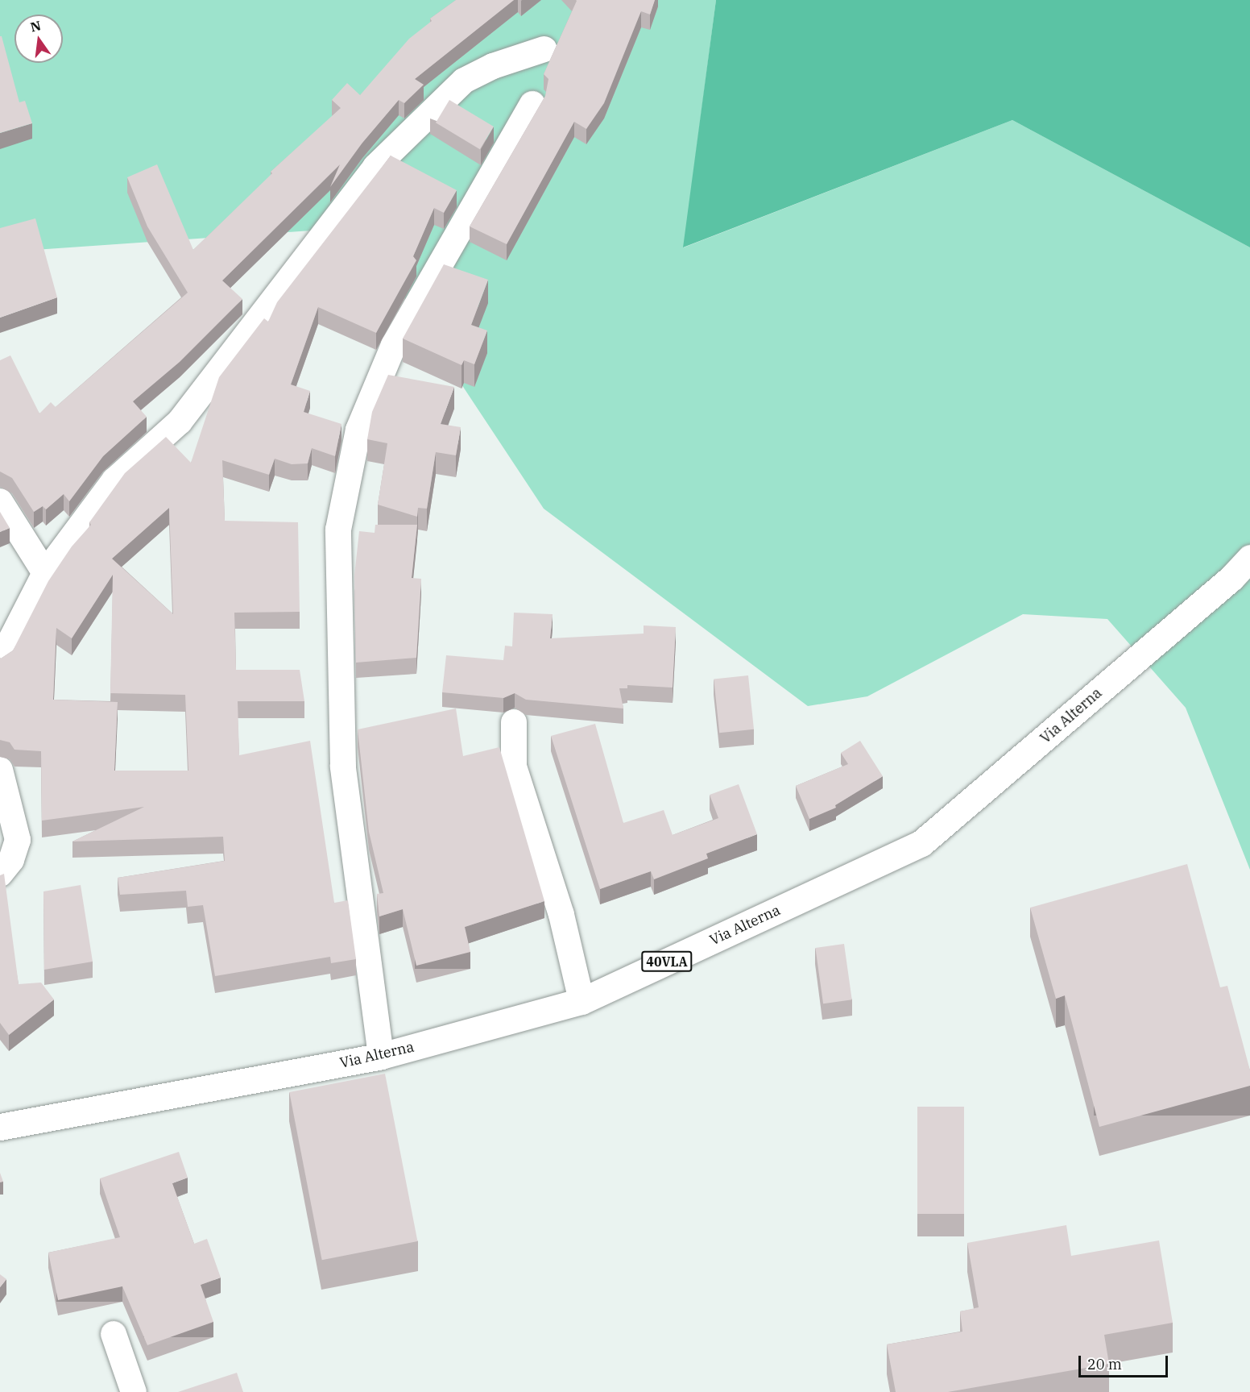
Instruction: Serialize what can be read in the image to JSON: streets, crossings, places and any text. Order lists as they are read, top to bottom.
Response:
{
  "streets": {
    "main road": ["Via Alterna", "40VLA"]
  },
  "scale_bar": "20 m",
  "north": "top"
}
